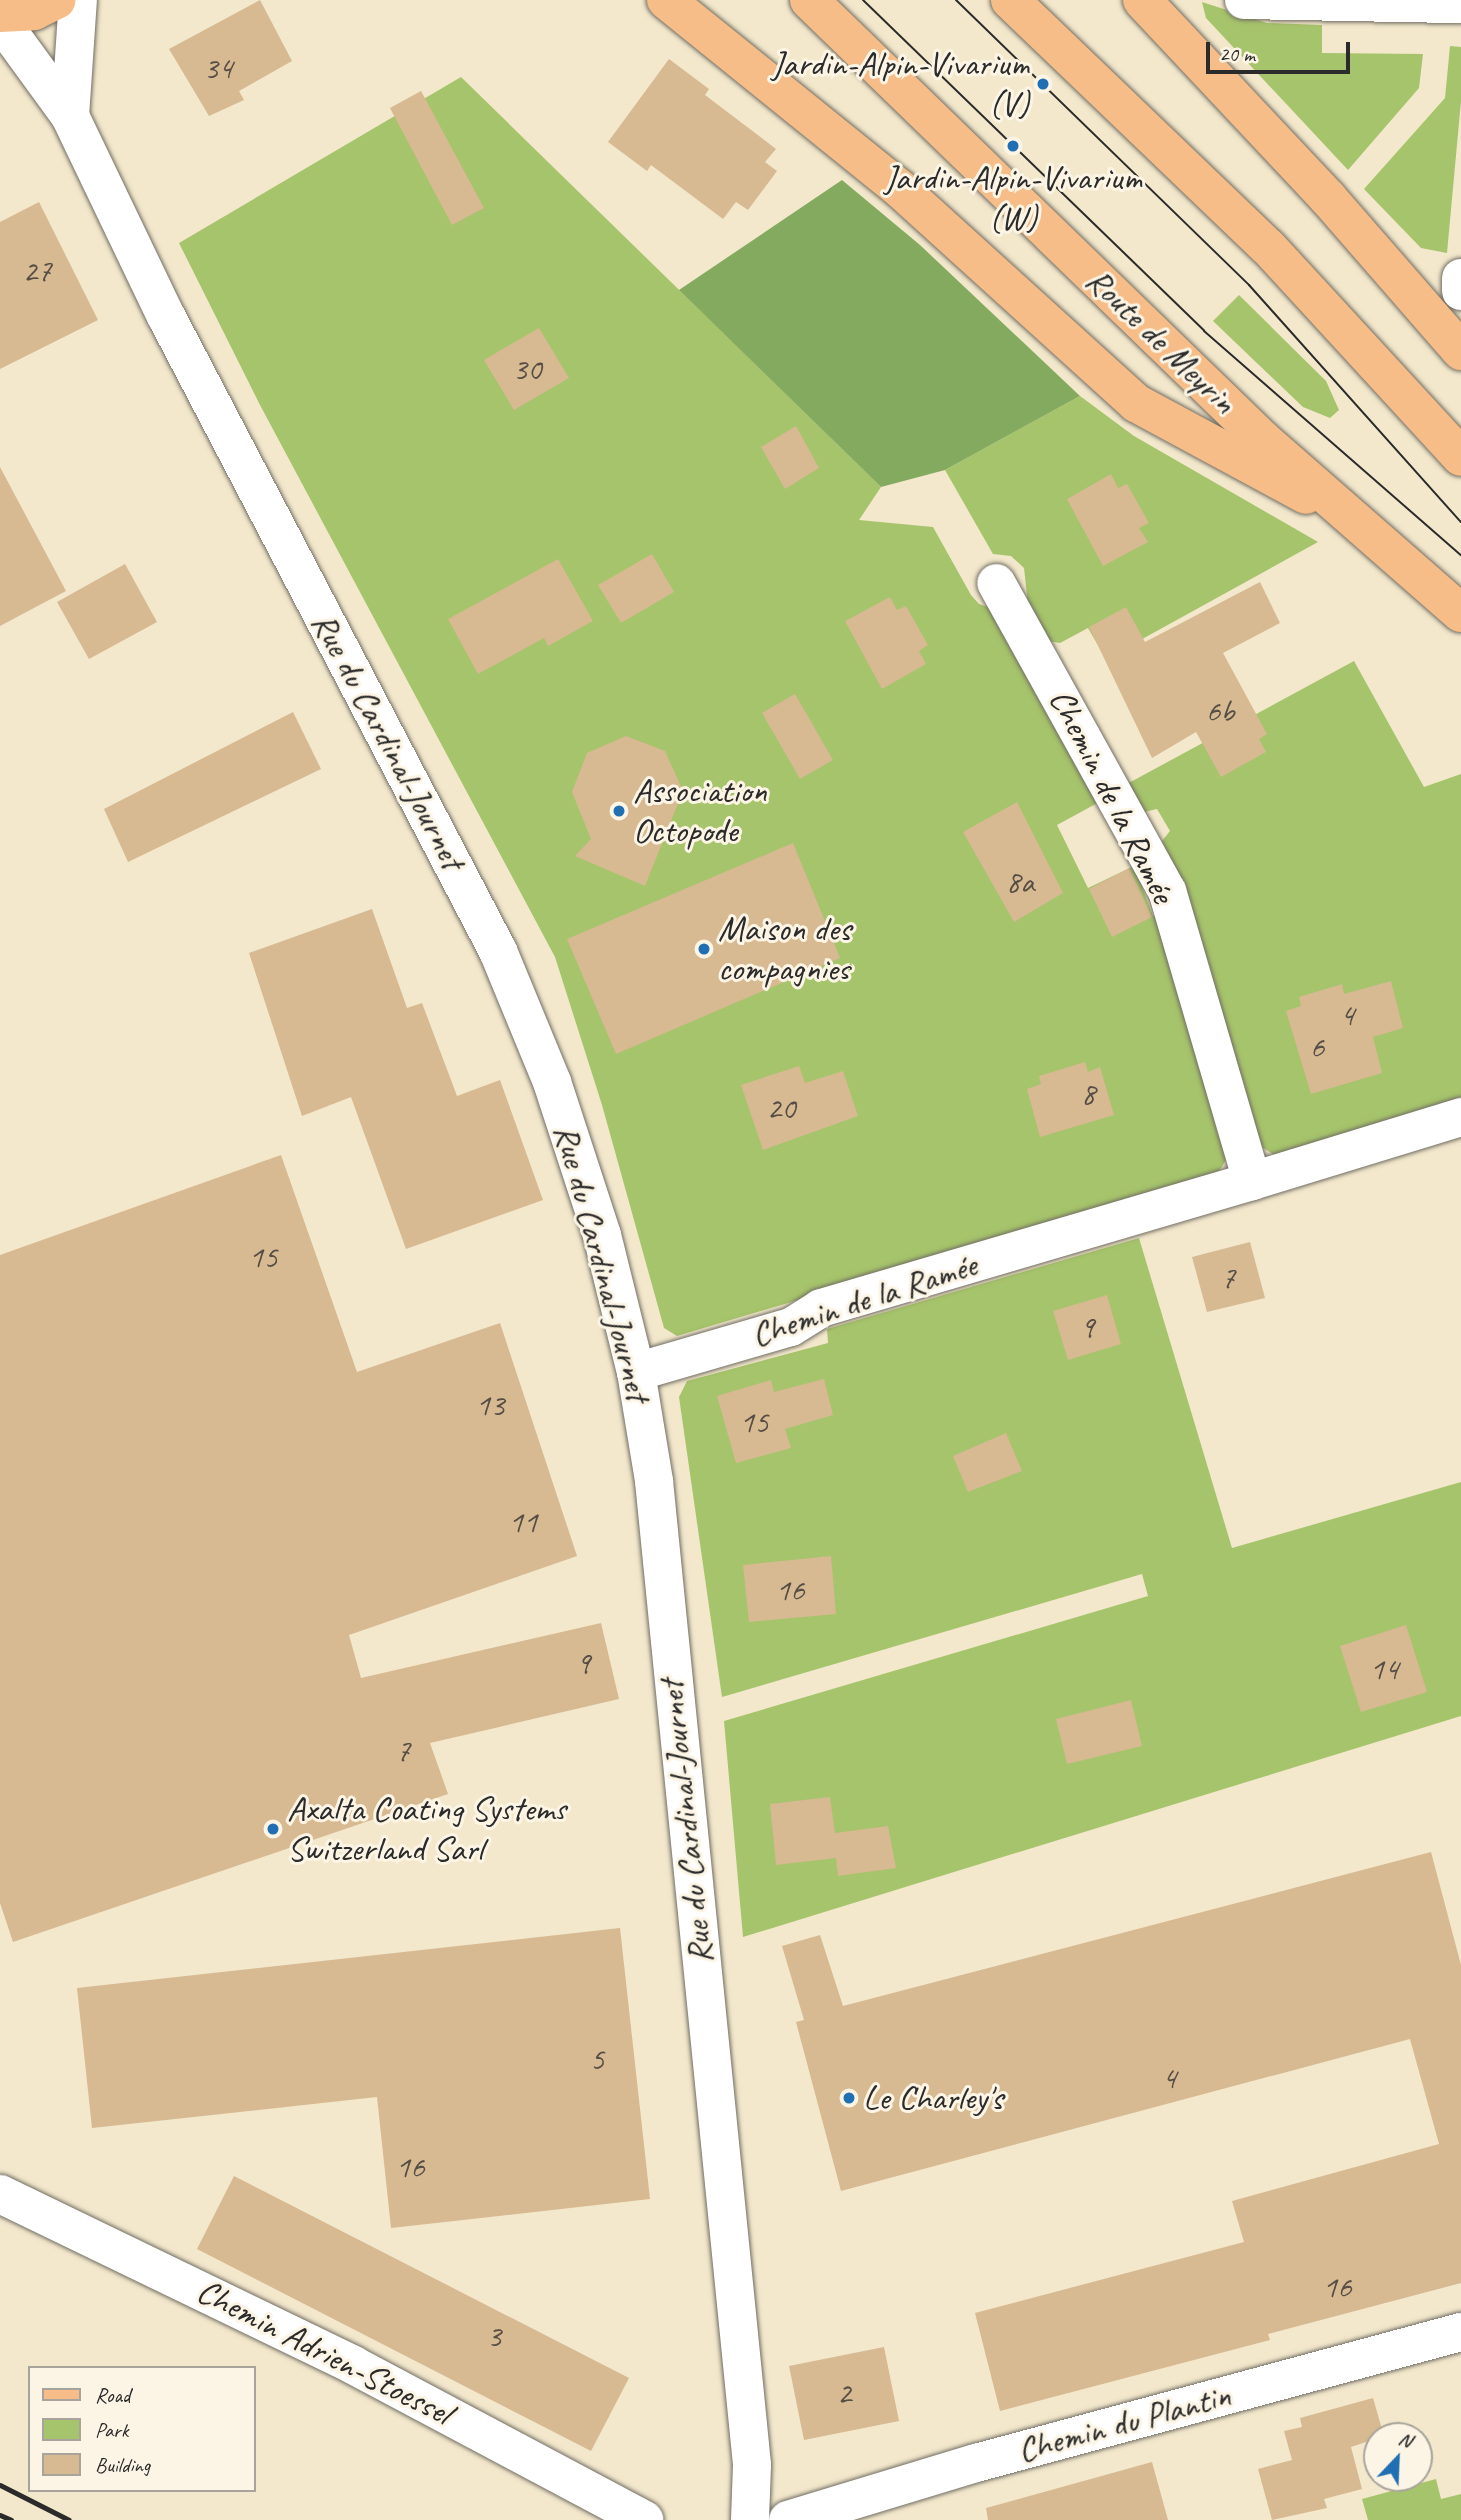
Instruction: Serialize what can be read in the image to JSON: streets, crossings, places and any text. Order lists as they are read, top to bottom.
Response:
{
  "streets": {
    "main road": ["Route de Meyrin"],
    "street": [
      "Rue du Cardinal-Journet",
      "Chemin de la Ramée",
      "Chemin Adrien-Stoessel",
      "Chemin du Plantin"
    ]
  },
  "crossings": [
    ["Rue du Cardinal-Journet", "Chemin de la Ramée"]
  ],
  "places": [
    "Jardin-Alpin-Vivarium (V)",
    "Jardin-Alpin-Vivarium (W)",
    "Association Octopode",
    "Maison des compagnies",
    "Axalta Coating Systems Switzerland Sarl",
    "Le Charley's"
  ],
  "house_numbers": [
    "34",
    "27",
    "30",
    "6b",
    "8a",
    "4",
    "6",
    "8",
    "20",
    "15",
    "7",
    "9",
    "13",
    "15",
    "11",
    "16",
    "9",
    "14",
    "7",
    "5",
    "4",
    "16",
    "16",
    "3",
    "2"
  ],
  "legend": ["Road", "Park", "Building"],
  "scale_bar": "20 m",
  "north": "top right"
}
